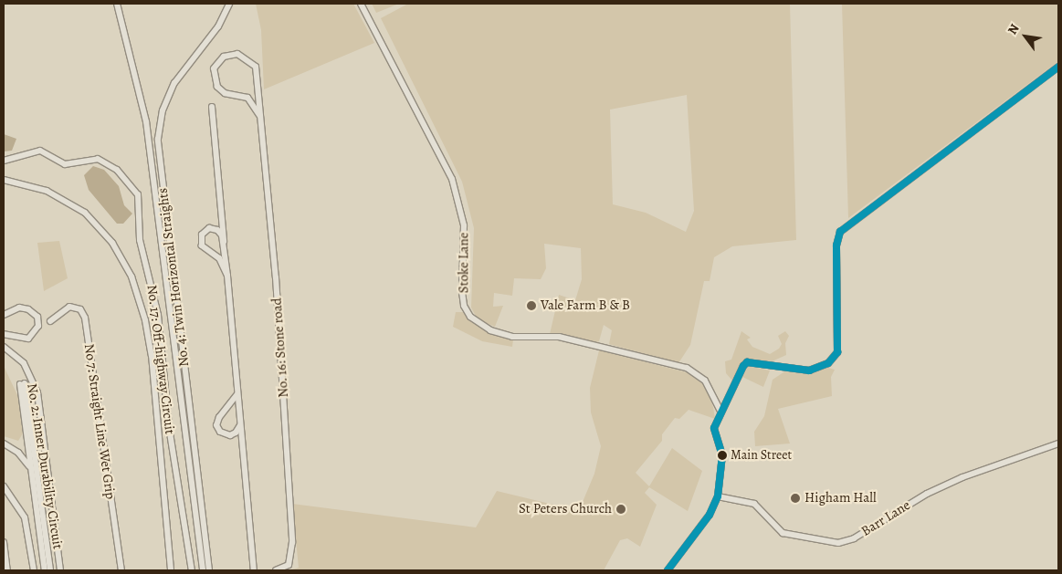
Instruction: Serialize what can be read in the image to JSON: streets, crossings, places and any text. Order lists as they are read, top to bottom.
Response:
{
  "streets": {
    "street": [
      "Stoke Lane",
      "No. 4: Twin Horizontal Straights",
      "No. 16: Stone road",
      "No. 17: Off-highway Circuit",
      "No 7: Straight Line Wet Grip",
      "No. 2: Inner Durability Circuit",
      "Barr Lane"
    ]
  },
  "places": [
    "Vale Farm B & B",
    "Main Street",
    "Higham Hall",
    "St Peters Church"
  ],
  "north": "top left"
}
